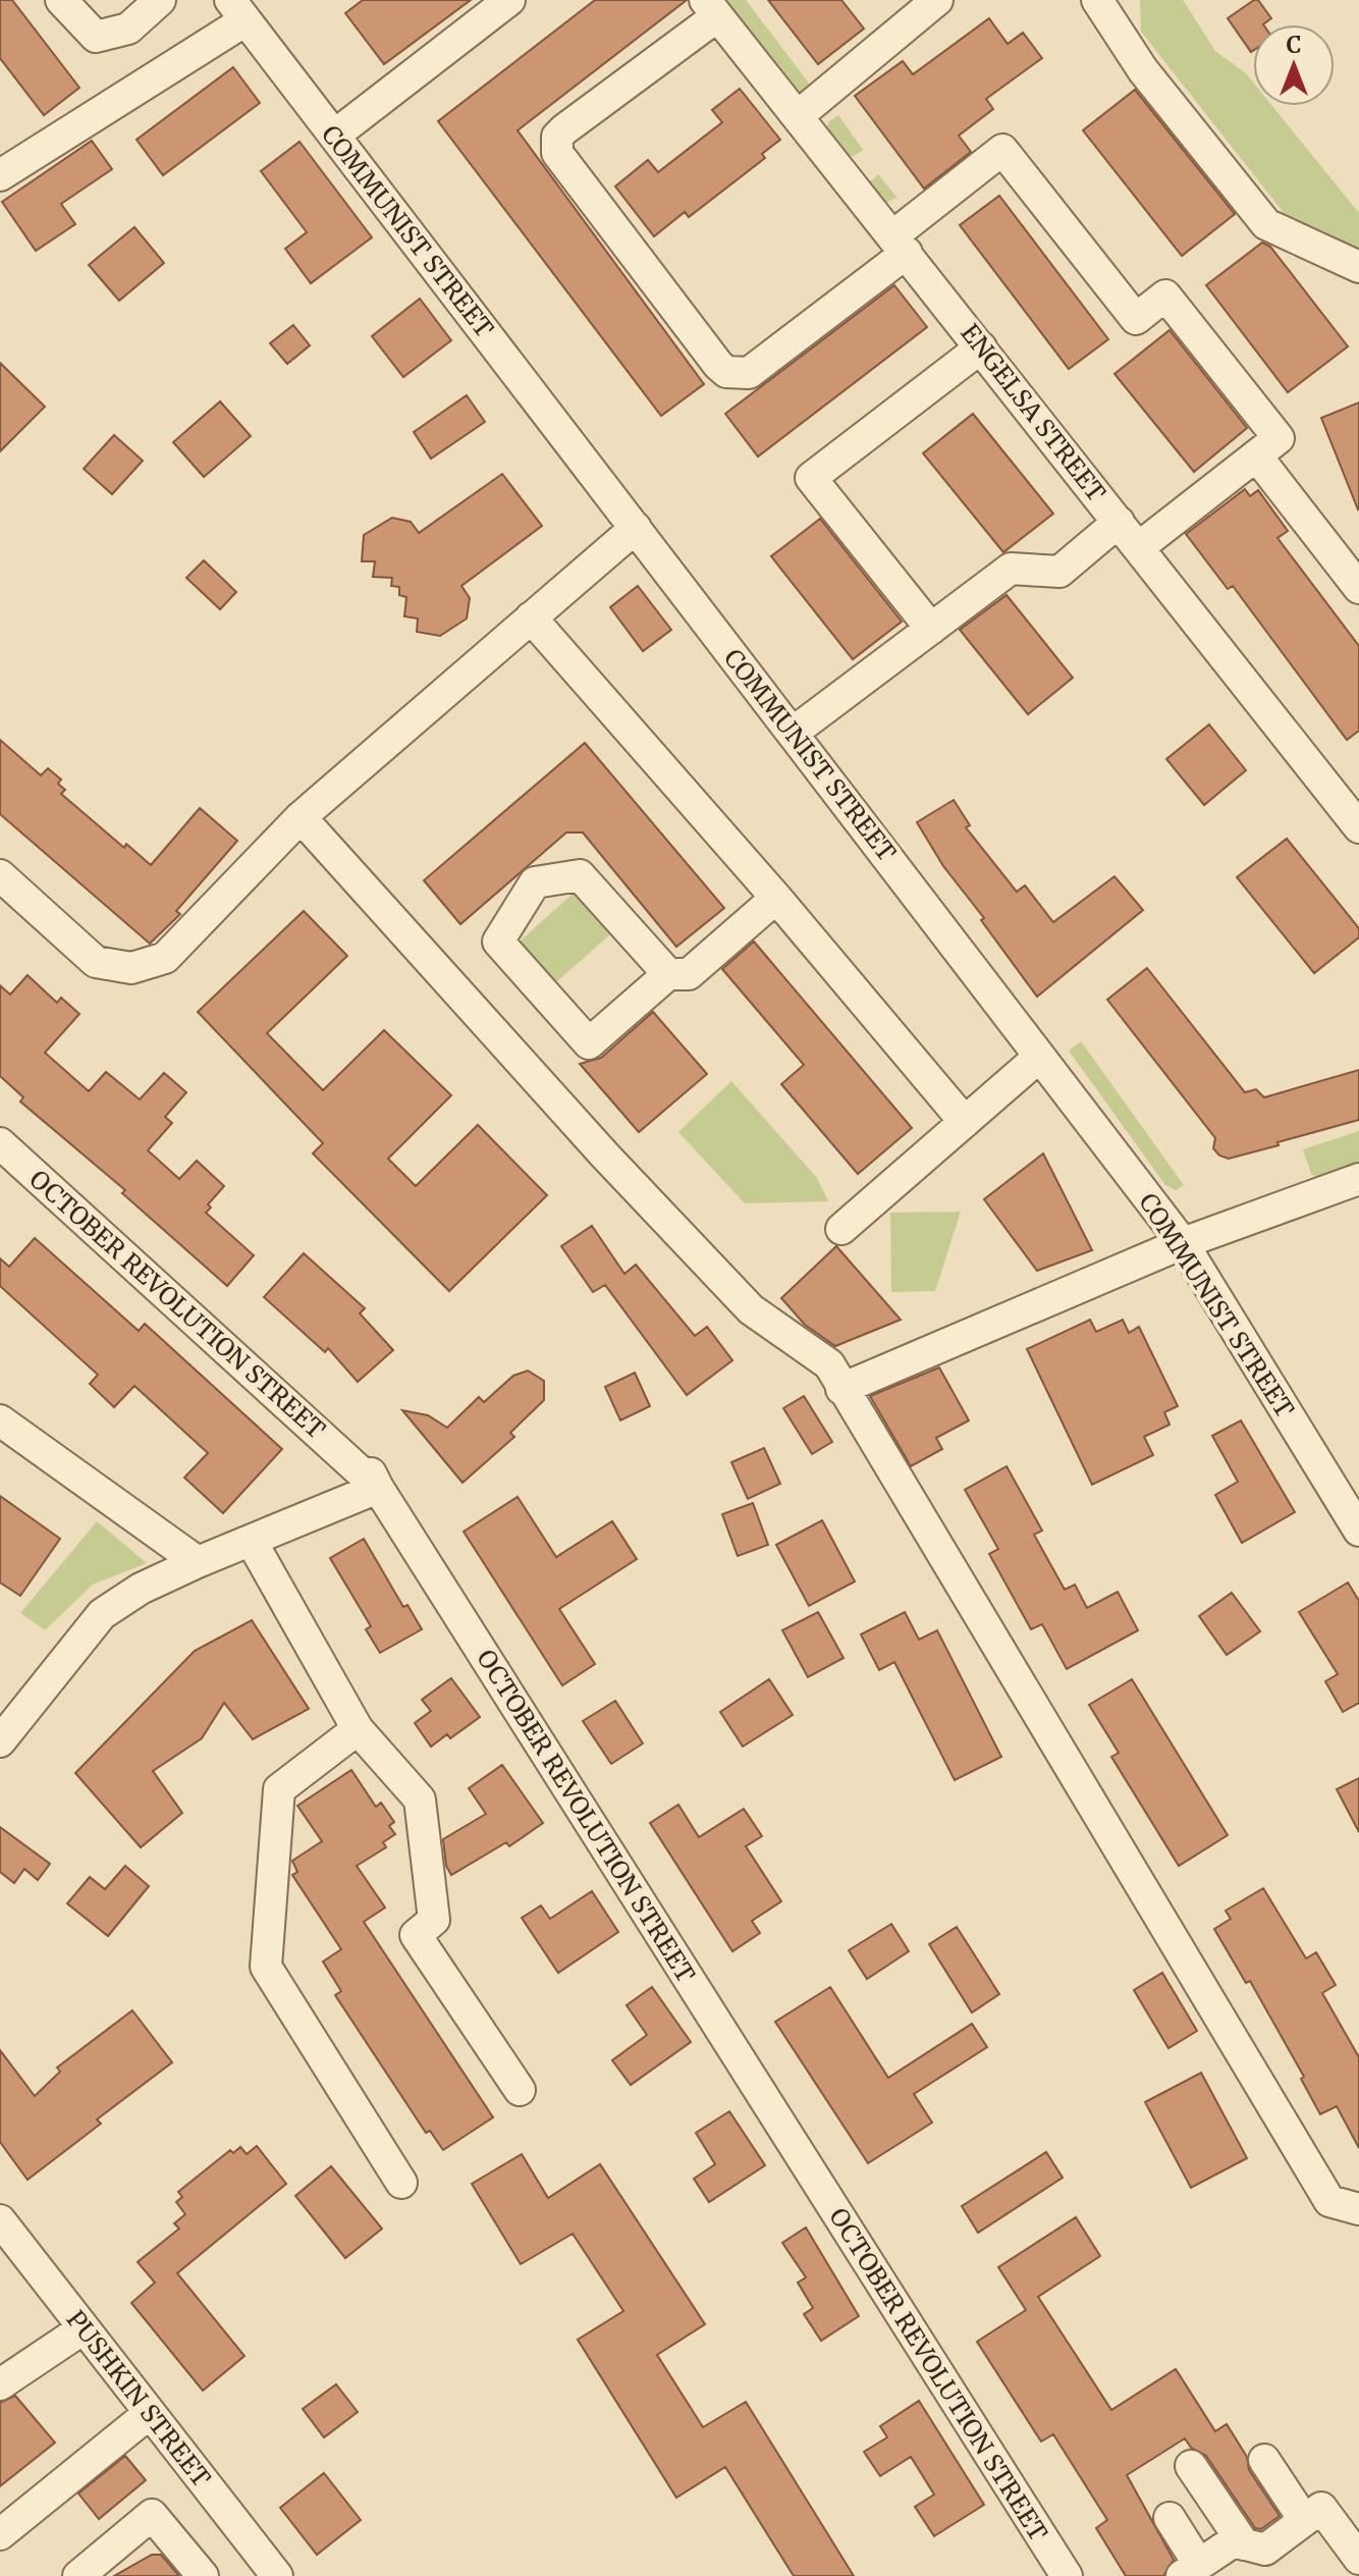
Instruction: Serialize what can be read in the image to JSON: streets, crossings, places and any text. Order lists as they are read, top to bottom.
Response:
{
  "streets": {
    "street": [
      "COMMUNIST STREET",
      "ENGELSA STREET",
      "OCTOBER REVOLUTION STREET",
      "PUSHKIN STREET"
    ]
  },
  "north": "top"
}
